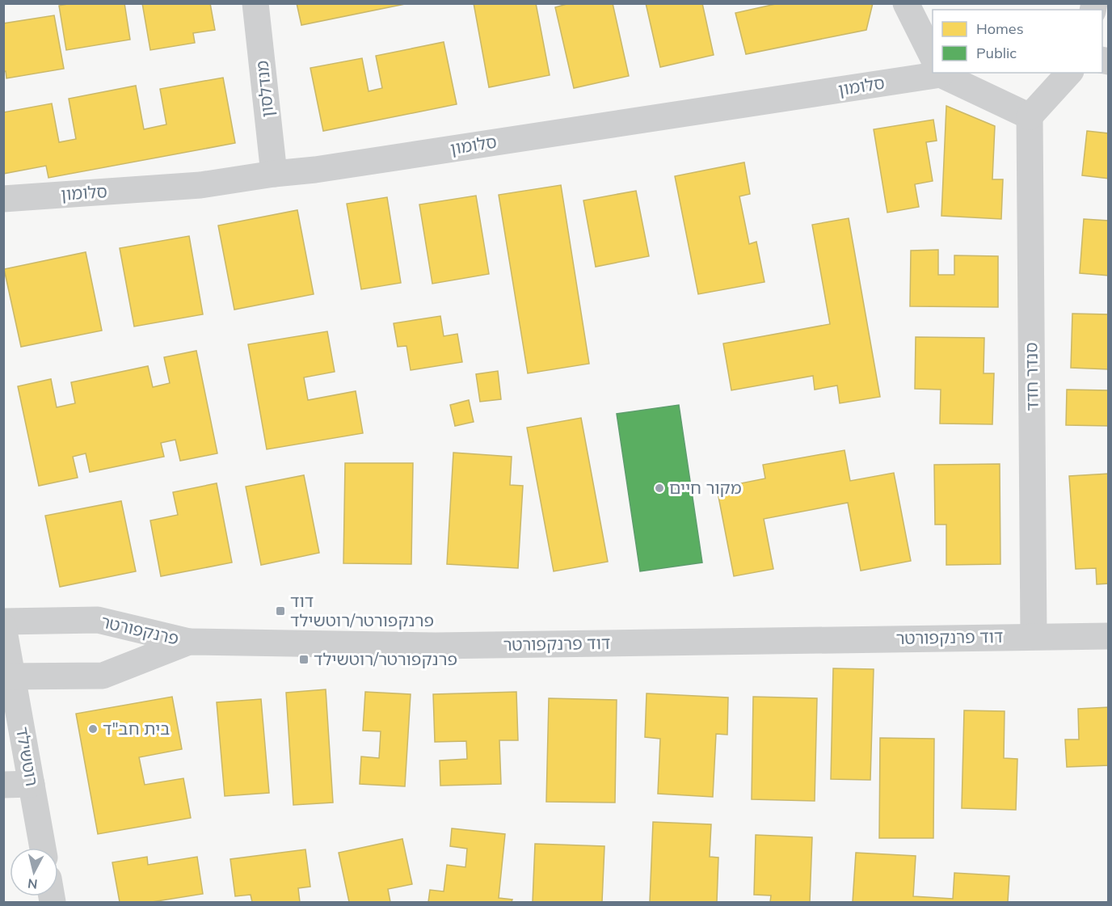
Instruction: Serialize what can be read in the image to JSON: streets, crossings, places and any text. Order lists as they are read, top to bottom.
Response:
{
  "streets": {
    "street": [
      "סלומון",
      "מנדלסון",
      "סנדר חדד",
      "פרנקפורטר",
      "דוד פרנקפורטר",
      "רוטשילד"
    ]
  },
  "crossings": [
    ["סלומון", "מנדלסון"],
    ["סנדר חדד", "דוד פרנקפורטר"],
    ["פרנקפורטר", "דוד פרנקפורטר"],
    ["דוד פרנקפורטר", "רוטשילד"]
  ],
  "places": {
    "other": ["מקור חיים", "בית חב\"ד"],
    "transit": ["דוד פרנקפורטר/רוטשילד", "פרנקפורטר/רוטשילד"]
  },
  "legend": ["Homes", "Public"],
  "north": "bottom"
}
